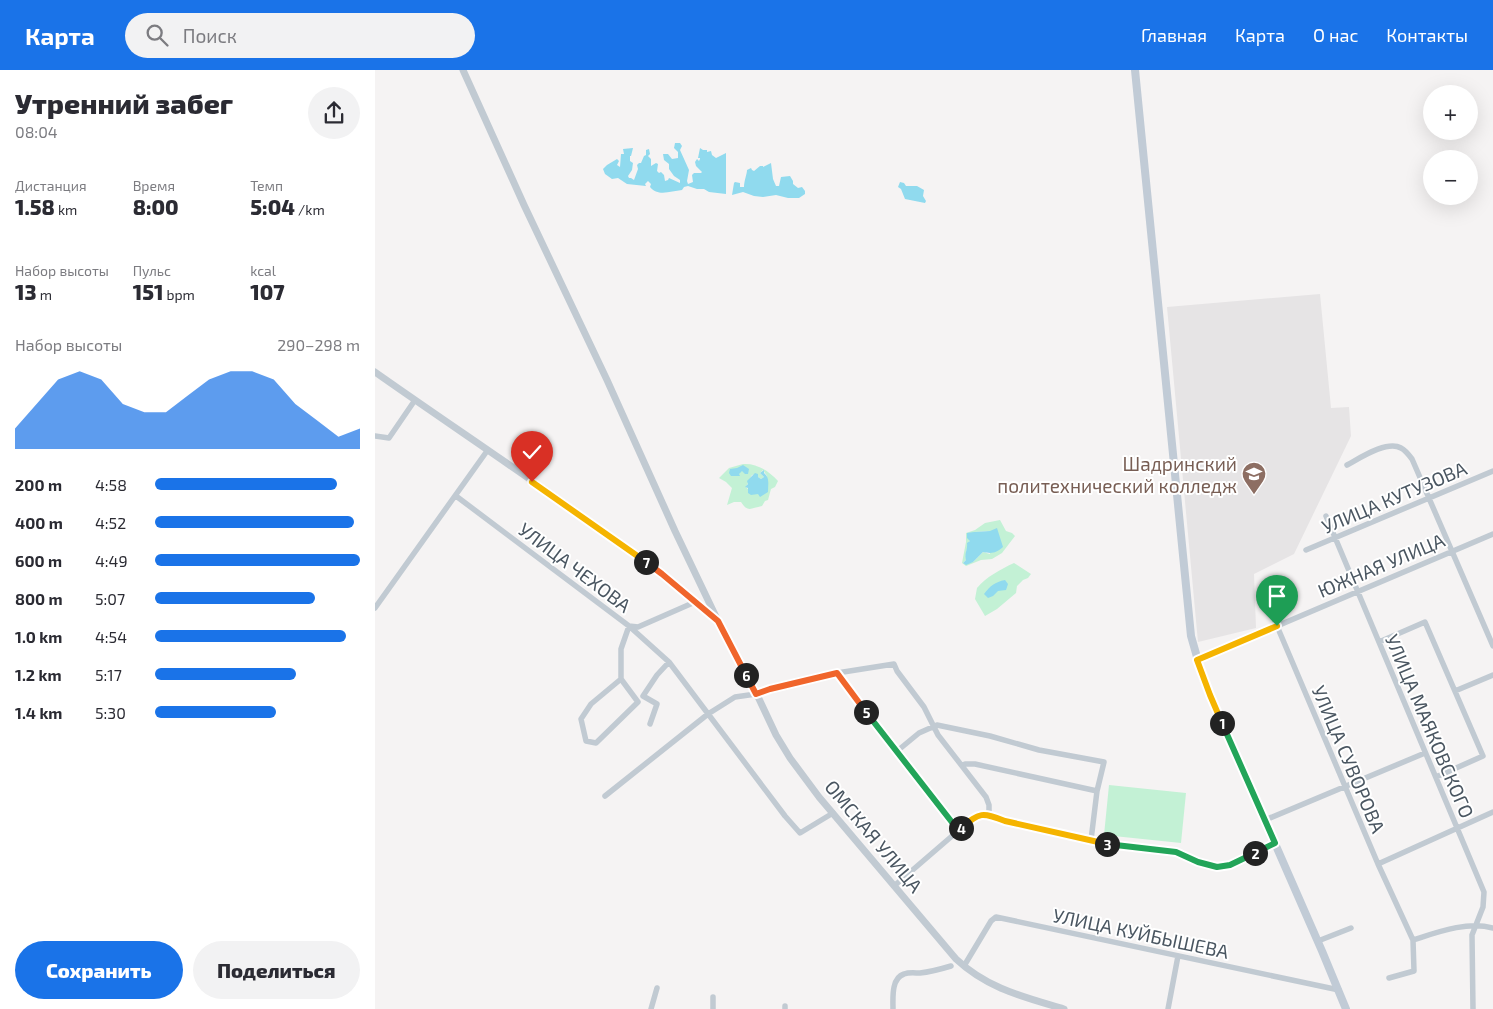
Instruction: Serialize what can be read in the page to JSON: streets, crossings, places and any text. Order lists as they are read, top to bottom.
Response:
{
  "streets": {
    "street": [
      "УЛИЦА КУТУЗОВА",
      "ЮЖНАЯ УЛИЦА",
      "УЛИЦА ЧЕХОВА",
      "УЛИЦА МАЯКОВСКОГО",
      "УЛИЦА СУВОРОВА",
      "ОМСКАЯ УЛИЦА",
      "УЛИЦА КУЙБЫШЕВА"
    ]
  },
  "crossings": [
    ["УЛИЦА КУТУЗОВА", "УЛИЦА МАЯКОВСКОГО"],
    ["ЮЖНАЯ УЛИЦА", "УЛИЦА МАЯКОВСКОГО"],
    ["ЮЖНАЯ УЛИЦА", "УЛИЦА СУВОРОВА"],
    ["УЛИЦА ЧЕХОВА", "ОМСКАЯ УЛИЦА"],
    ["ОМСКАЯ УЛИЦА", "УЛИЦА КУЙБЫШЕВА"]
  ],
  "places": {
    "school or university": ["Шадринский политехнический колледж"]
  },
  "page": {
    "header": "Карта",
    "search": "Поиск",
    "nav": [
      "Главная",
      "Карта",
      "О нас",
      "Контакты"
    ],
    "heading": ["Утренний забег", "08:04"],
    "map_buttons": ["+", "−"],
    "stats": [
      ["Дистанция", "1.58 km"],
      ["Время", "8:00"],
      ["Темп", "5:04 /km"],
      ["Набор высоты", "13 m"],
      ["Пульс", "151 bpm"],
      ["kcal", "107"]
    ],
    "chart": ["Набор высоты", "290–298 m"],
    "list": [
      {
        "name": "200 m",
        "note": "4:58"
      },
      {
        "name": "400 m",
        "note": "4:52"
      },
      {
        "name": "600 m",
        "note": "4:49"
      },
      {
        "name": "800 m",
        "note": "5:07"
      },
      {
        "name": "1.0 km",
        "note": "4:54"
      },
      {
        "name": "1.2 km",
        "note": "5:17"
      },
      {
        "name": "1.4 km",
        "note": "5:30"
      }
    ],
    "pins": [
      "7",
      "6",
      "5",
      "1",
      "4",
      "3",
      "2"
    ],
    "buttons": ["Сохранить", "Поделиться"]
  }
}
